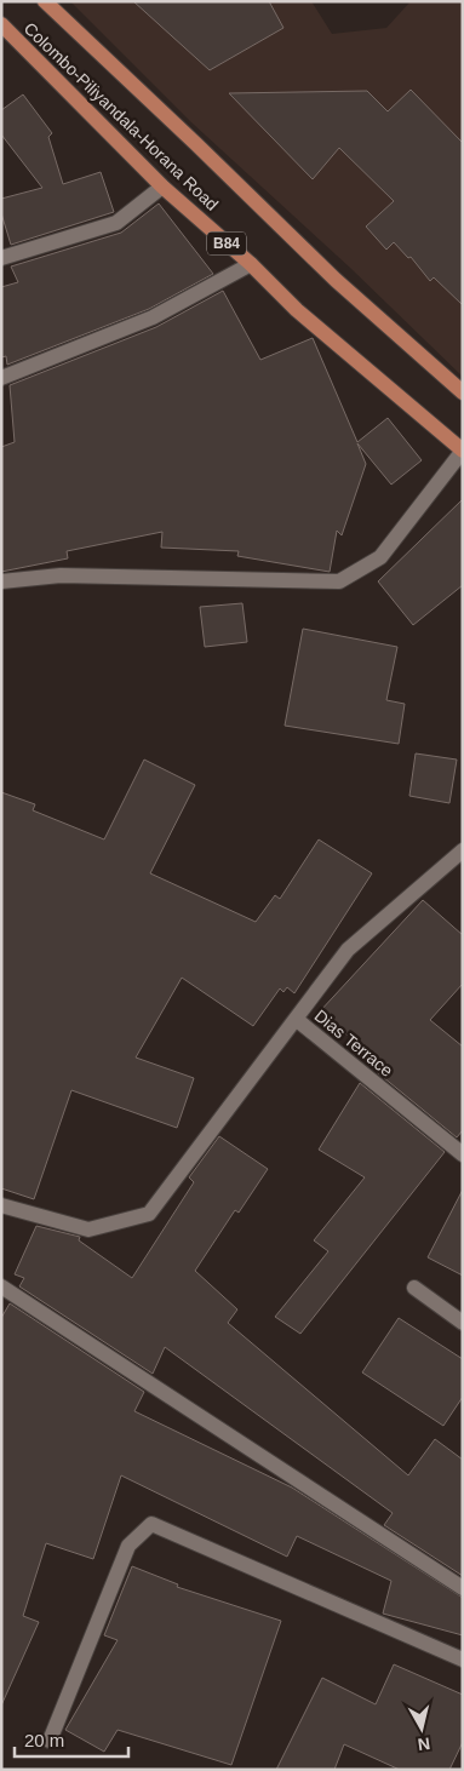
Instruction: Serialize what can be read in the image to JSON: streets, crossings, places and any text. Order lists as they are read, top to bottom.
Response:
{
  "streets": {
    "main road": ["Colombo-Piliyandala-Horana Road", "B84"],
    "street": ["Dias Terrace"]
  },
  "scale_bar": "20 m",
  "north": "bottom"
}
